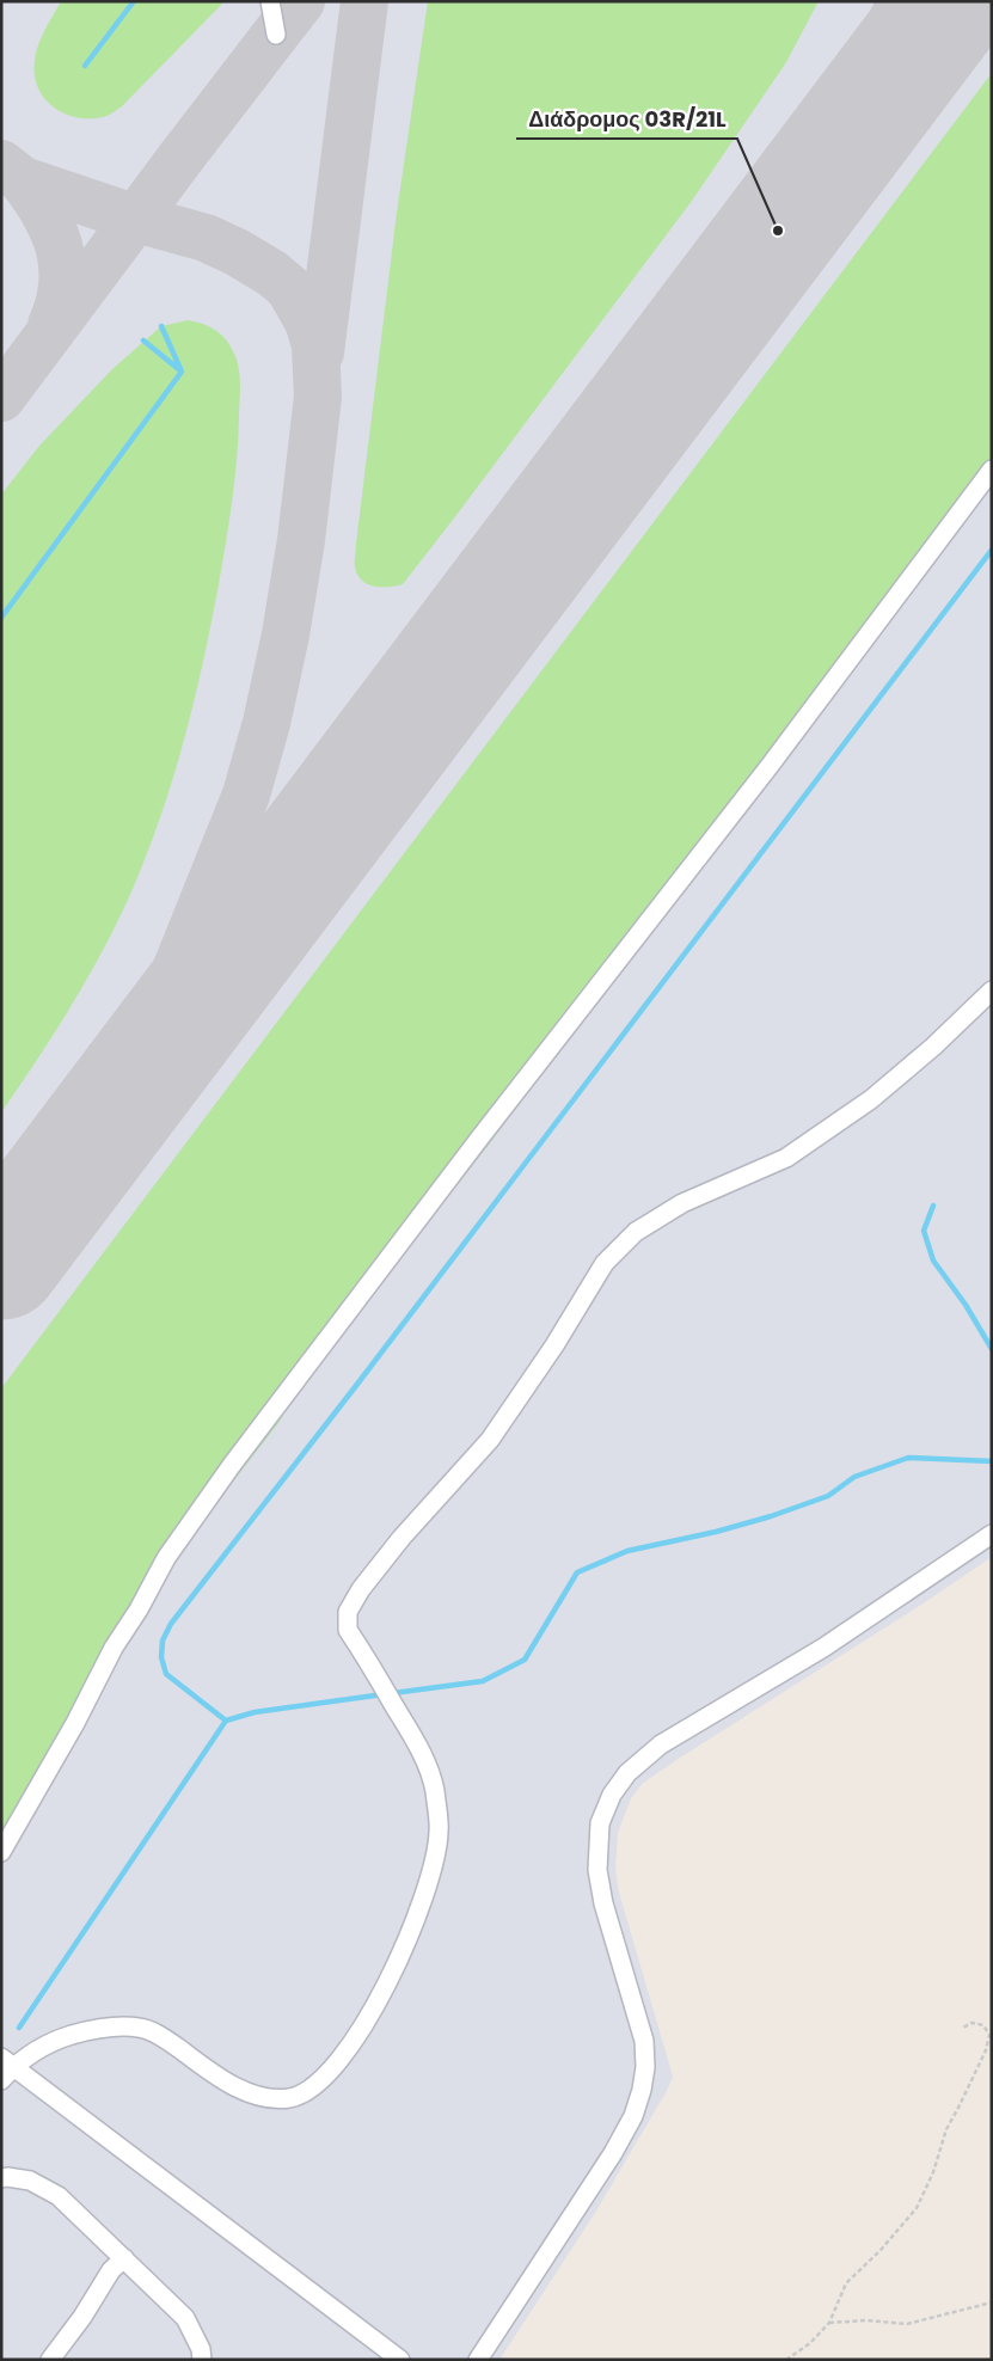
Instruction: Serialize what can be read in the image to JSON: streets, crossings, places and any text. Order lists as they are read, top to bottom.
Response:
{
  "places": ["Διάδρομος 03R/21L"]
}
